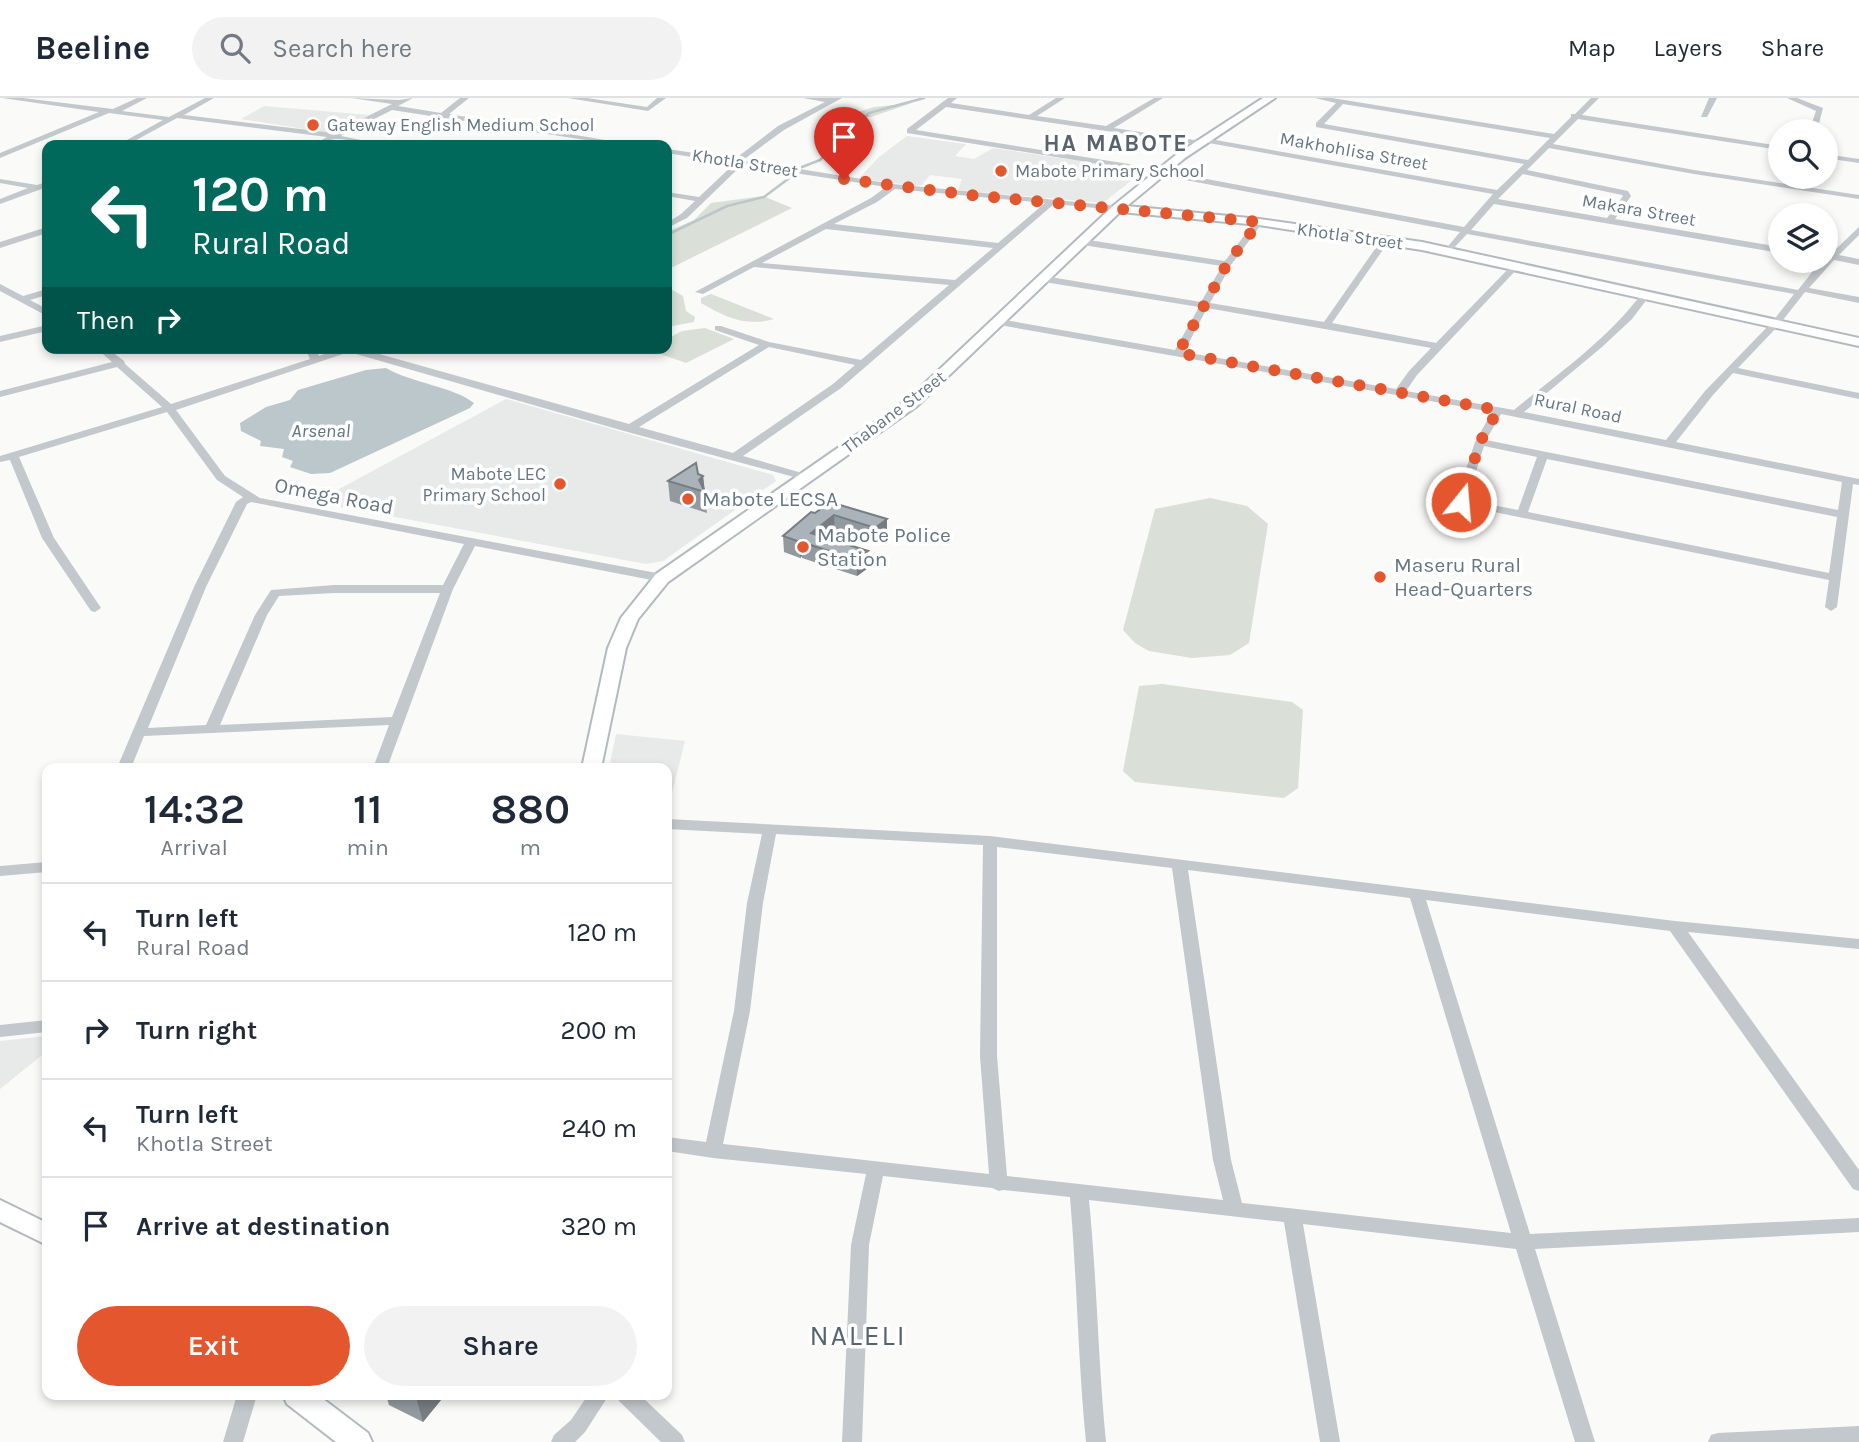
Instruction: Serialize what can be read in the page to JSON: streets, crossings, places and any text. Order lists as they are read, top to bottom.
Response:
{
  "streets": {
    "street": [
      "Makhohlisa Street",
      "Khotla Street",
      "Makara Street",
      "Rural Road",
      "Thabane Street",
      "Omega Road"
    ]
  },
  "crossings": [
    ["Makhohlisa Street", "Makara Street"],
    ["Makhohlisa Street", "Thabane Street"],
    ["Khotla Street", "Thabane Street"],
    ["Rural Road", "Thabane Street"],
    ["Thabane Street", "Omega Road"]
  ],
  "districts": ["HA MABOTE", "NALELI"],
  "water": ["Arsenal"],
  "places": [
    "Gateway English Medium School",
    "Mabote Primary School",
    "Mabote LEC Primary School",
    "Mabote LECSA",
    "Mabote Police Station",
    "Maseru Rural Head-Quarters"
  ],
  "page": {
    "header": "Beeline",
    "search": "Search here",
    "nav": ["Map", "Layers", "Share"],
    "turn": ["120 m", "Rural Road"],
    "then": "Then",
    "eta": [
      "14:32",
      "Arrival",
      "11",
      "min",
      "880",
      "m"
    ],
    "list": [
      {
        "name": "Turn left",
        "note": "Rural Road",
        "value": "120 m"
      },
      {
        "name": "Turn right",
        "value": "200 m"
      },
      {
        "name": "Turn left",
        "note": "Khotla Street",
        "value": "240 m"
      },
      {
        "name": "Arrive at destination",
        "value": "320 m"
      }
    ],
    "buttons": ["Exit", "Share"]
  }
}
